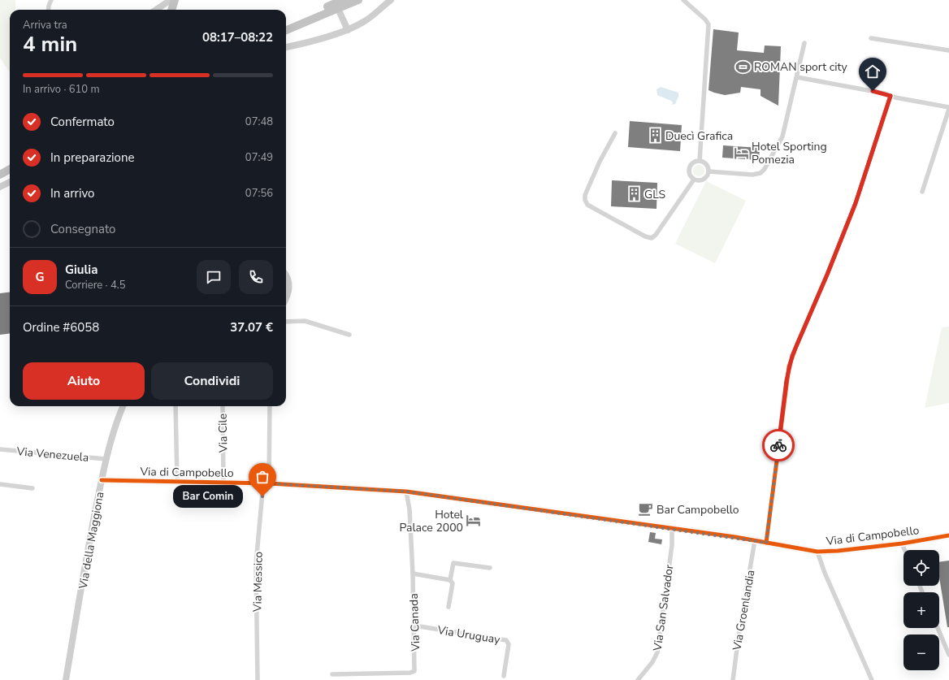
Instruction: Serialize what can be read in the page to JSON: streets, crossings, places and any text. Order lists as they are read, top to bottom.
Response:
{
  "streets": {
    "street": [
      "Via Cile",
      "Via Venezuela",
      "Via di Campobello",
      "Via della Maggiona",
      "Via Messico",
      "Via San Salvador",
      "Via Groenlandia",
      "Via Canada",
      "Via Uruguay"
    ]
  },
  "crossings": [
    ["Via Cile", "Via di Campobello"],
    ["Via Venezuela", "Via della Maggiona"],
    ["Via di Campobello", "Via della Maggiona"],
    ["Via di Campobello", "Via Messico"],
    ["Via di Campobello", "Via San Salvador"],
    ["Via di Campobello", "Via Groenlandia"],
    ["Via di Campobello", "Via Canada"],
    ["Via Canada", "Via Uruguay"]
  ],
  "places": {
    "sports": ["ROMAN sport city"],
    "building": ["Duecì Grafica", "GLS"],
    "hotel": ["Hotel Sporting Pomezia", "Hotel Palace 2000"],
    "other": ["Bar Comin"],
    "cafe": ["Bar Campobello"]
  },
  "page": {
    "heading": ["4 min", "Arriva tra", "08:17–08:22"],
    "panel": [
      "Giulia",
      "Corriere · 4.5",
      "Ordine #6058",
      "37.07 €"
    ],
    "bar": "In arrivo · 610 m",
    "list": [
      ["Confermato", "07:48"],
      ["In preparazione", "07:49"],
      ["In arrivo", "07:56"],
      "Consegnato"
    ],
    "round": "G",
    "buttons": ["Aiuto", "Condividi"],
    "bubble": "Bar Comin",
    "map_buttons": ["+", "−"]
  }
}
